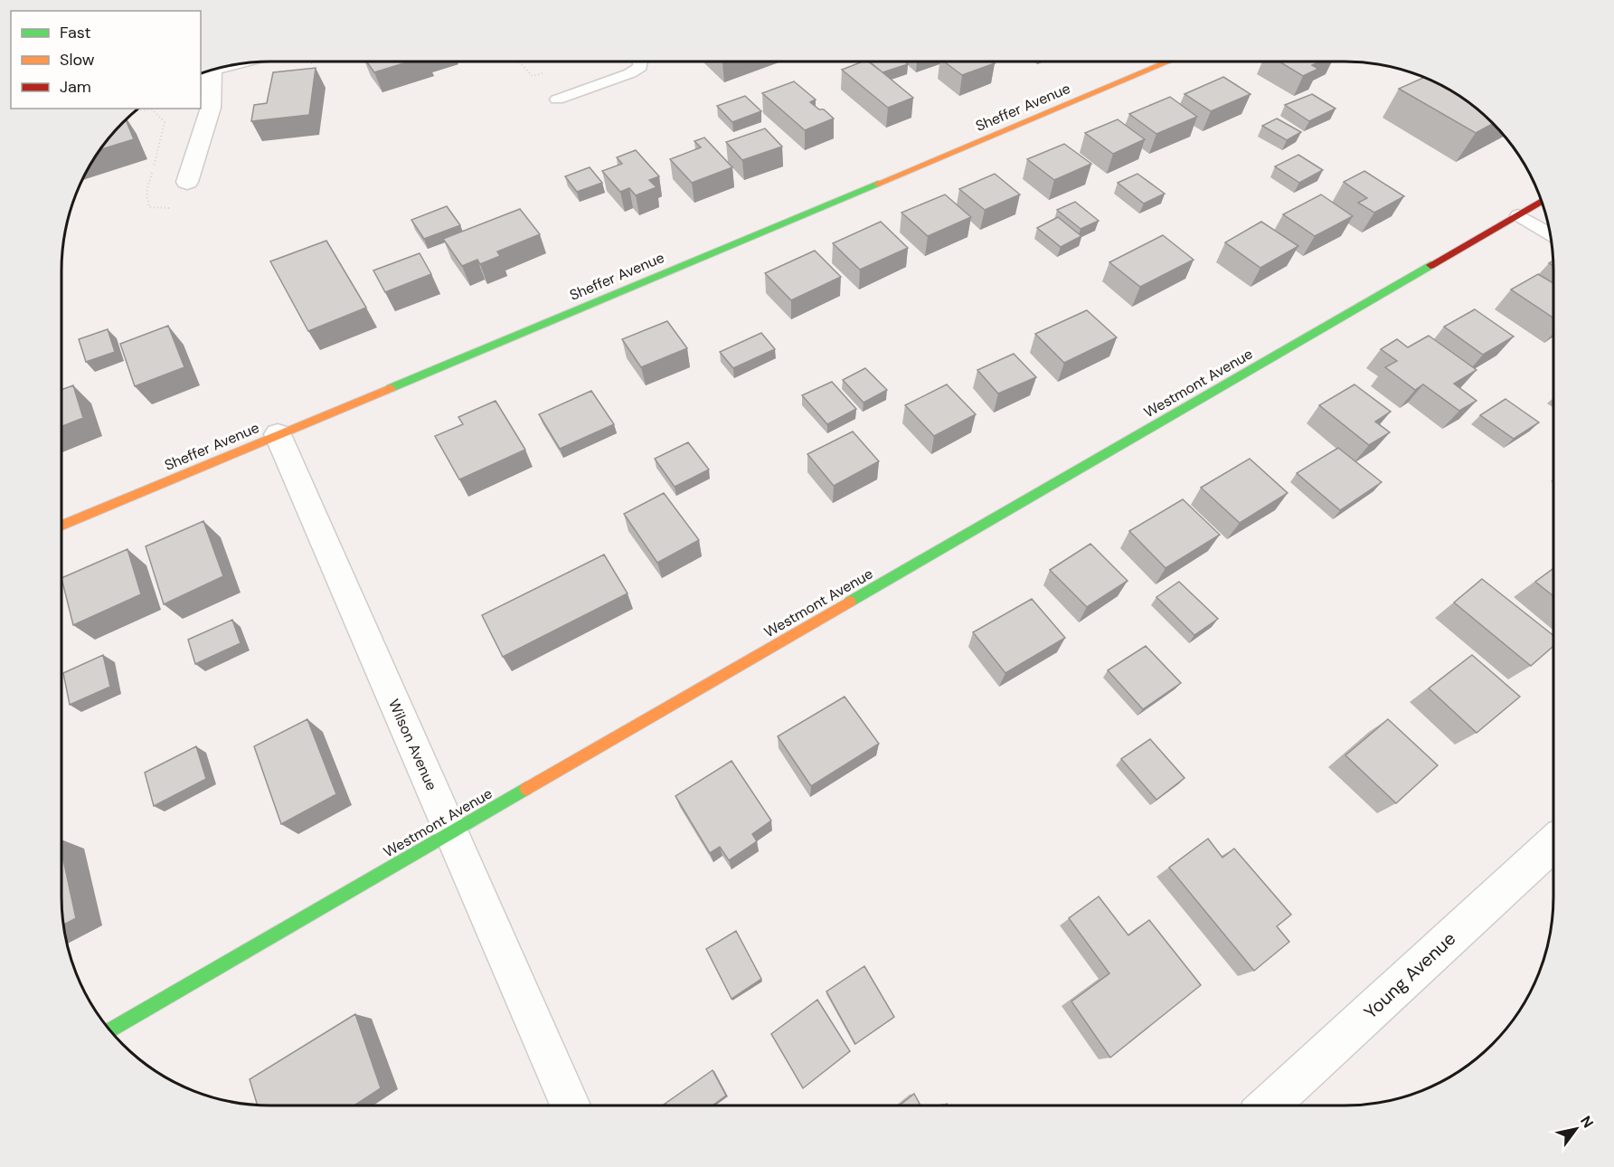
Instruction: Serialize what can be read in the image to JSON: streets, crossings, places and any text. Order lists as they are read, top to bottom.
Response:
{
  "streets": {
    "street": [
      "Sheffer Avenue",
      "Westmont Avenue",
      "Wilson Avenue",
      "Young Avenue"
    ]
  },
  "crossings": [
    ["Sheffer Avenue", "Wilson Avenue"],
    ["Westmont Avenue", "Wilson Avenue"]
  ],
  "legend": ["Fast", "Slow", "Jam"],
  "north": "top right"
}
